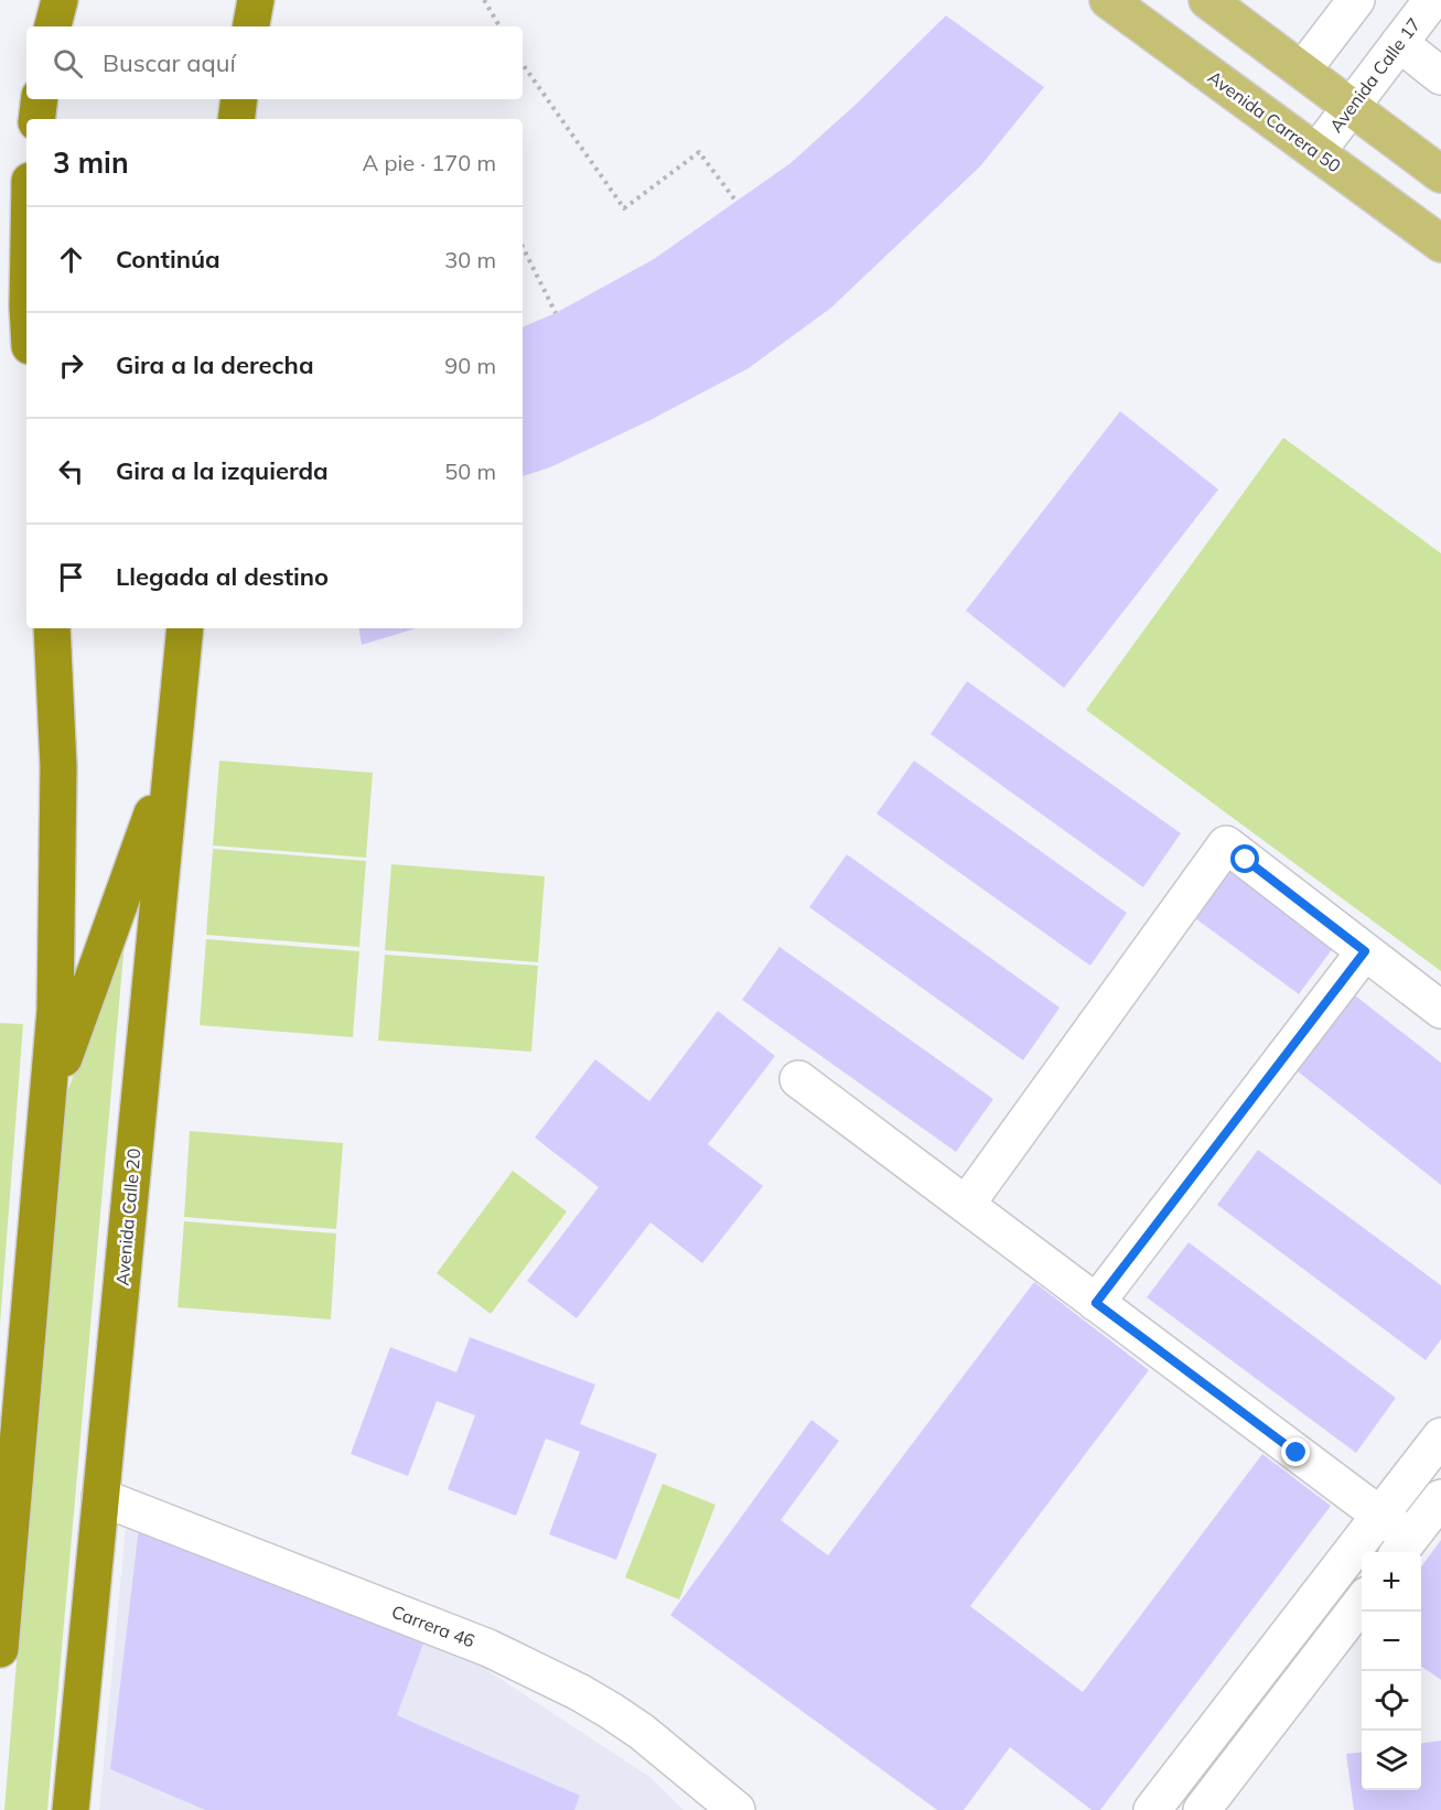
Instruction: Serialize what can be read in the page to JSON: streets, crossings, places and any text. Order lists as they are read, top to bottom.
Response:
{
  "streets": {
    "highway": ["Avenida Calle 20"],
    "main road": ["Avenida Carrera 50"],
    "street": ["Avenida Calle 17", "Carrera 46"]
  },
  "crossings": [
    ["Avenida Calle 17", "Avenida Carrera 50"],
    ["Avenida Calle 20", "Carrera 46"]
  ],
  "page": {
    "search": "Buscar aquí",
    "heading": ["3 min", "A pie · 170 m"],
    "list": [
      ["Continúa", "30 m"],
      ["Gira a la derecha", "90 m"],
      ["Gira a la izquierda", "50 m"],
      "Llegada al destino"
    ],
    "map_buttons": ["+", "−"]
  }
}
